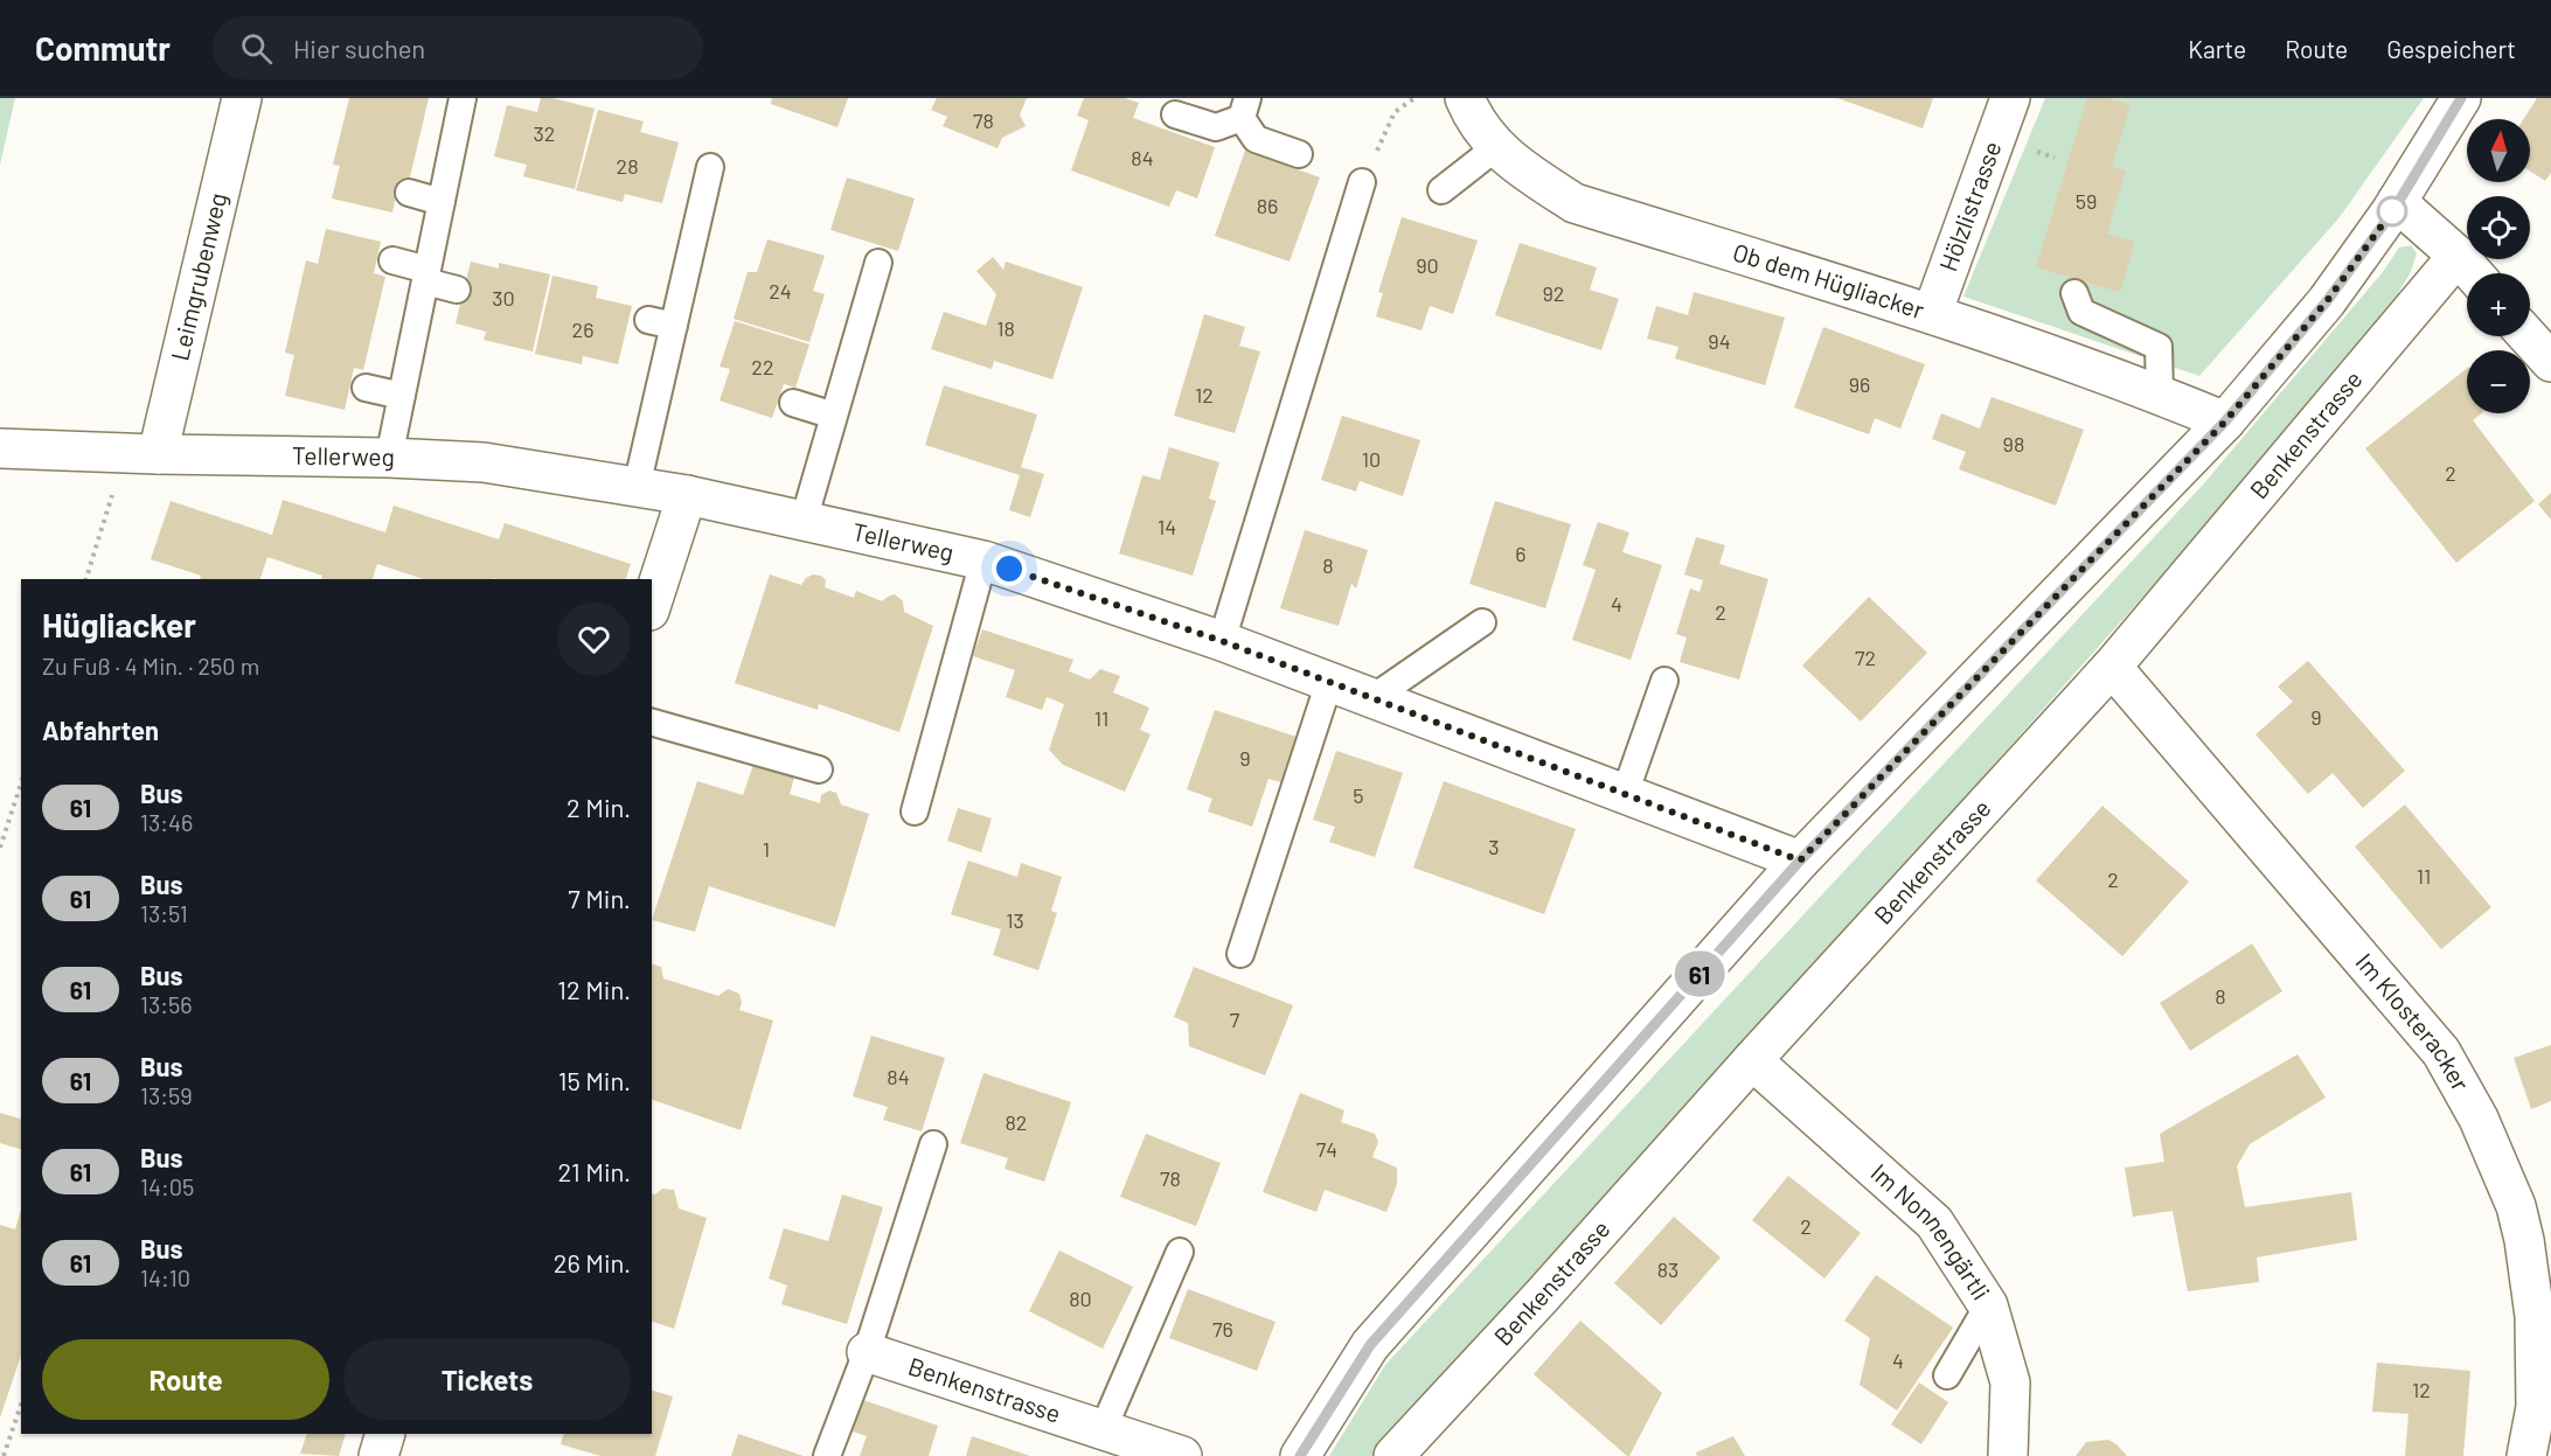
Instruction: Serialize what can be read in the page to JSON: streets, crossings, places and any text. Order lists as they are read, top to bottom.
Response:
{
  "streets": {
    "street": [
      "Hölzlistrasse",
      "Leimgrubenweg",
      "Ob dem Hügliacker",
      "Benkenstrasse",
      "Tellerweg",
      "Im Klosteracker",
      "Im Nonnengärtli"
    ]
  },
  "crossings": [
    ["Hölzlistrasse", "Ob dem Hügliacker"],
    ["Leimgrubenweg", "Tellerweg"],
    ["Benkenstrasse", "Im Klosteracker"],
    ["Benkenstrasse", "Im Nonnengärtli"]
  ],
  "lines": ["bus line 61"],
  "house_numbers": [
    "78",
    "32",
    "84",
    "28",
    "59",
    "86",
    "90",
    "24",
    "92",
    "30",
    "18",
    "26",
    "94",
    "22",
    "96",
    "12",
    "98",
    "10",
    "2",
    "14",
    "6",
    "8",
    "4",
    "2",
    "72",
    "9",
    "11",
    "9",
    "5",
    "3",
    "1",
    "11",
    "2",
    "13",
    "8",
    "7",
    "84",
    "82",
    "74",
    "78",
    "2",
    "83",
    "80",
    "76",
    "4",
    "12"
  ],
  "north": "top",
  "page": {
    "header": "Commutr",
    "search": "Hier suchen",
    "nav": ["Karte", "Route", "Gespeichert"],
    "on_map": "61",
    "map_buttons": ["+", "−"],
    "heading": [
      ["Hügliacker", "Zu Fuß · 4 Min. · 250 m"],
      "Abfahrten"
    ],
    "list": [
      {
        "mark": "61",
        "name": "Bus",
        "note": "13:46",
        "value": "2 Min."
      },
      {
        "mark": "61",
        "name": "Bus",
        "note": "13:51",
        "value": "7 Min."
      },
      {
        "mark": "61",
        "name": "Bus",
        "note": "13:56",
        "value": "12 Min."
      },
      {
        "mark": "61",
        "name": "Bus",
        "note": "13:59",
        "value": "15 Min."
      },
      {
        "mark": "61",
        "name": "Bus",
        "note": "14:05",
        "value": "21 Min."
      },
      {
        "mark": "61",
        "name": "Bus",
        "note": "14:10",
        "value": "26 Min."
      }
    ],
    "buttons": ["Route", "Tickets"]
  }
}
